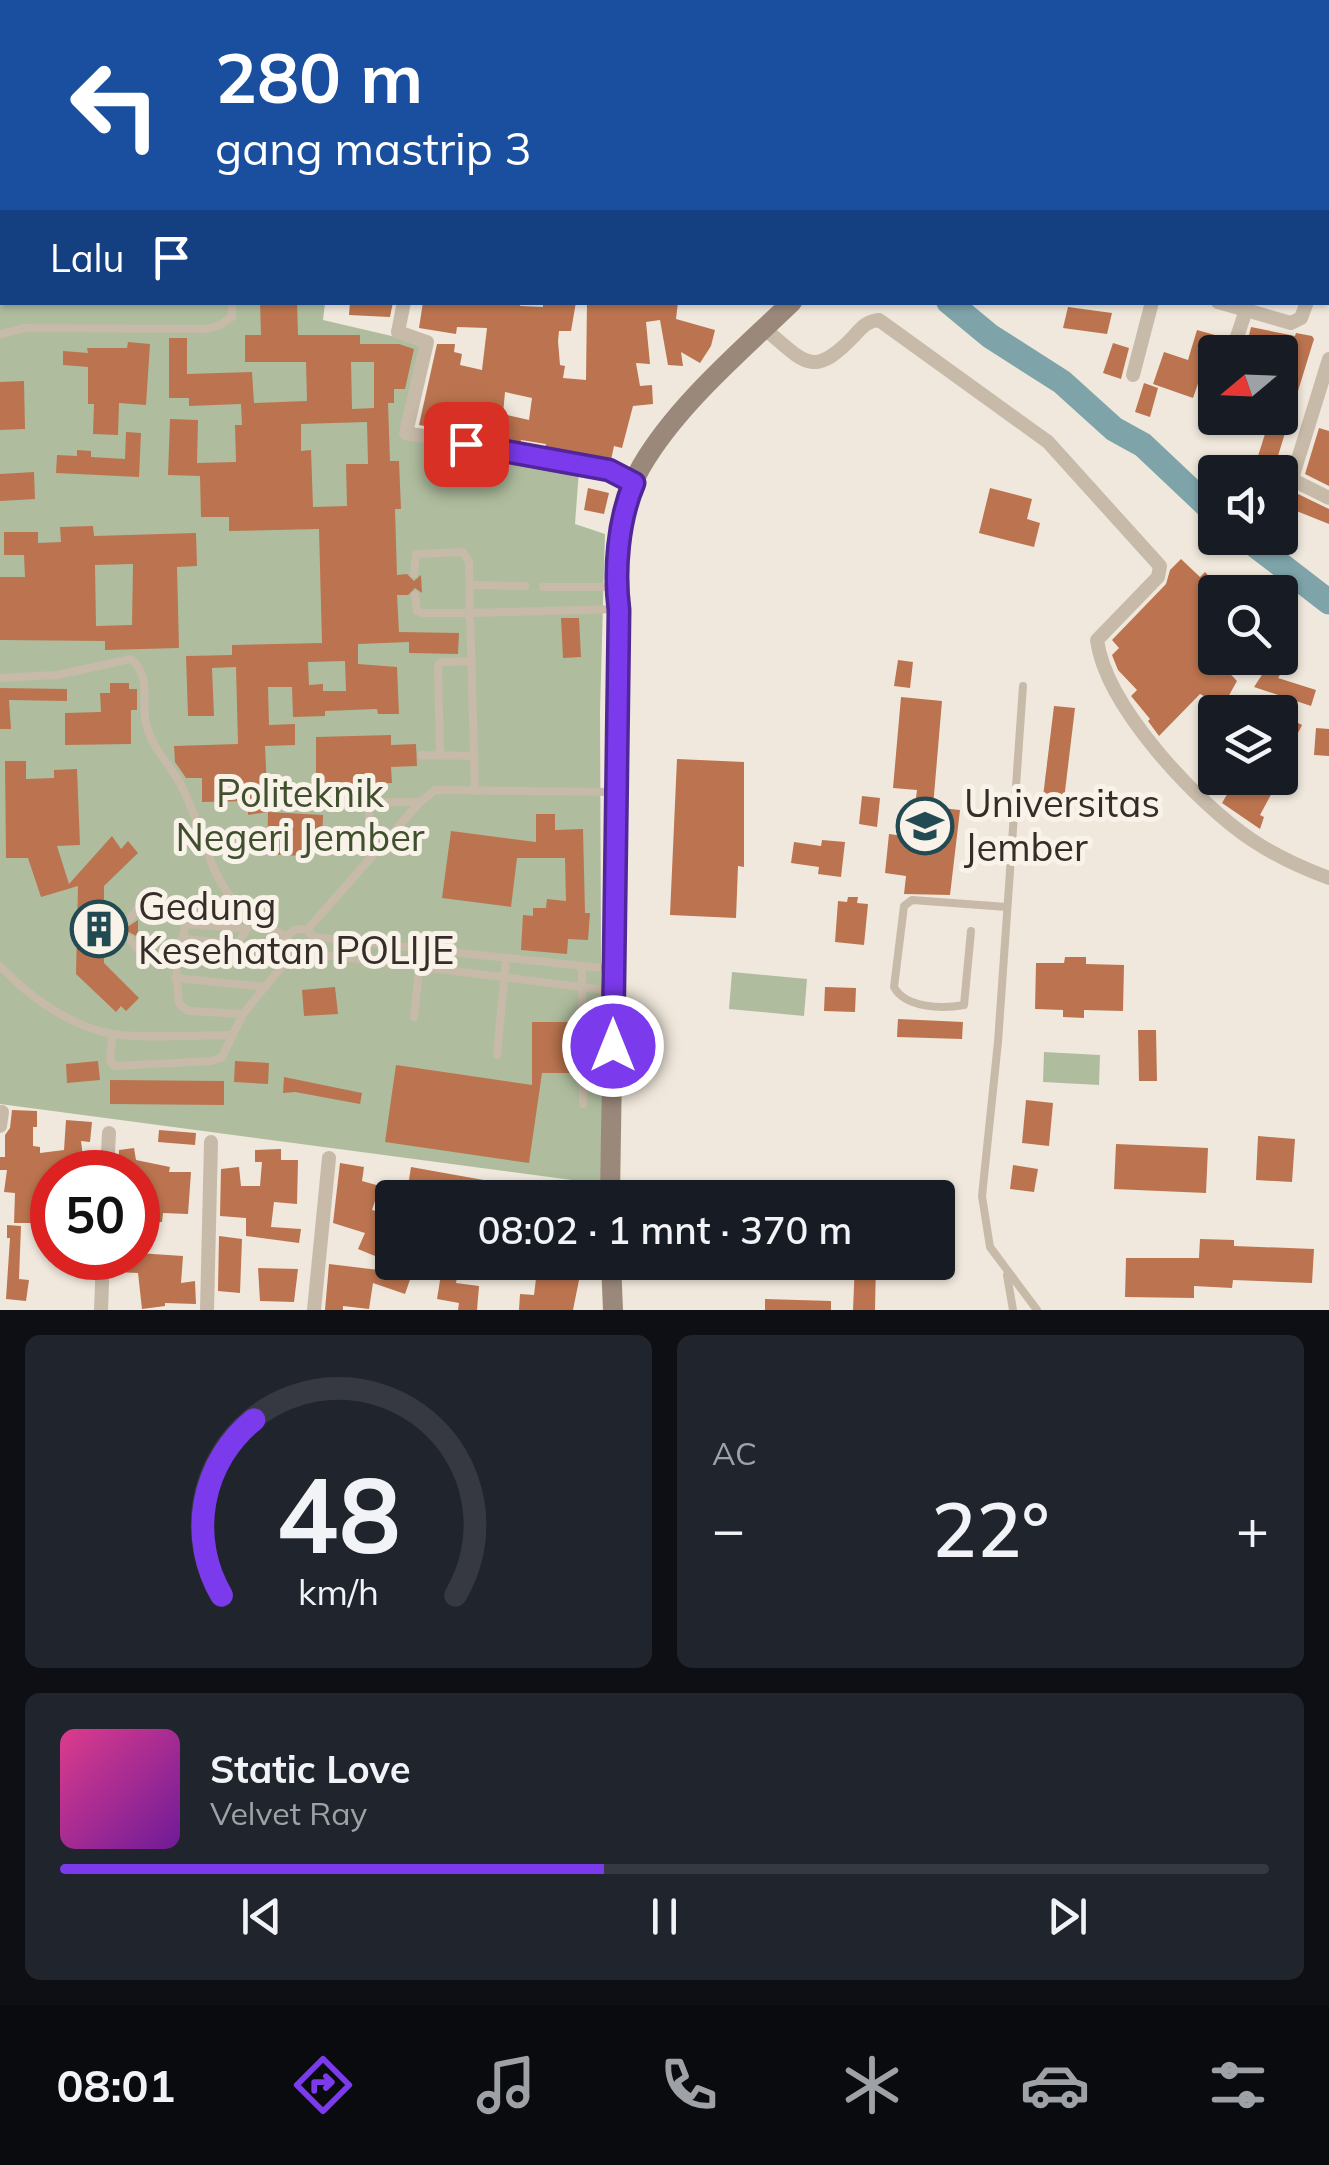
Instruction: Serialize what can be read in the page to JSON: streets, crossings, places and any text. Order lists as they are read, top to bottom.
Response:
{
  "parks": ["Politeknik Negeri Jember"],
  "places": {
    "school or university": ["Universitas Jember"],
    "building": ["Gedung Kesehatan POLIJE"]
  },
  "north": "left",
  "page": {
    "turn": ["280 m", "gang mastrip 3"],
    "then": "Lalu",
    "limit": "50",
    "trip": "08:02 · 1 mnt · 370 m",
    "tile": "AC",
    "heat": ["−", "22°", "+"],
    "song": ["Static Love", "Velvet Ray"],
    "tabs": "08:01",
    "gauge": ["48", "km/h"]
  }
}
